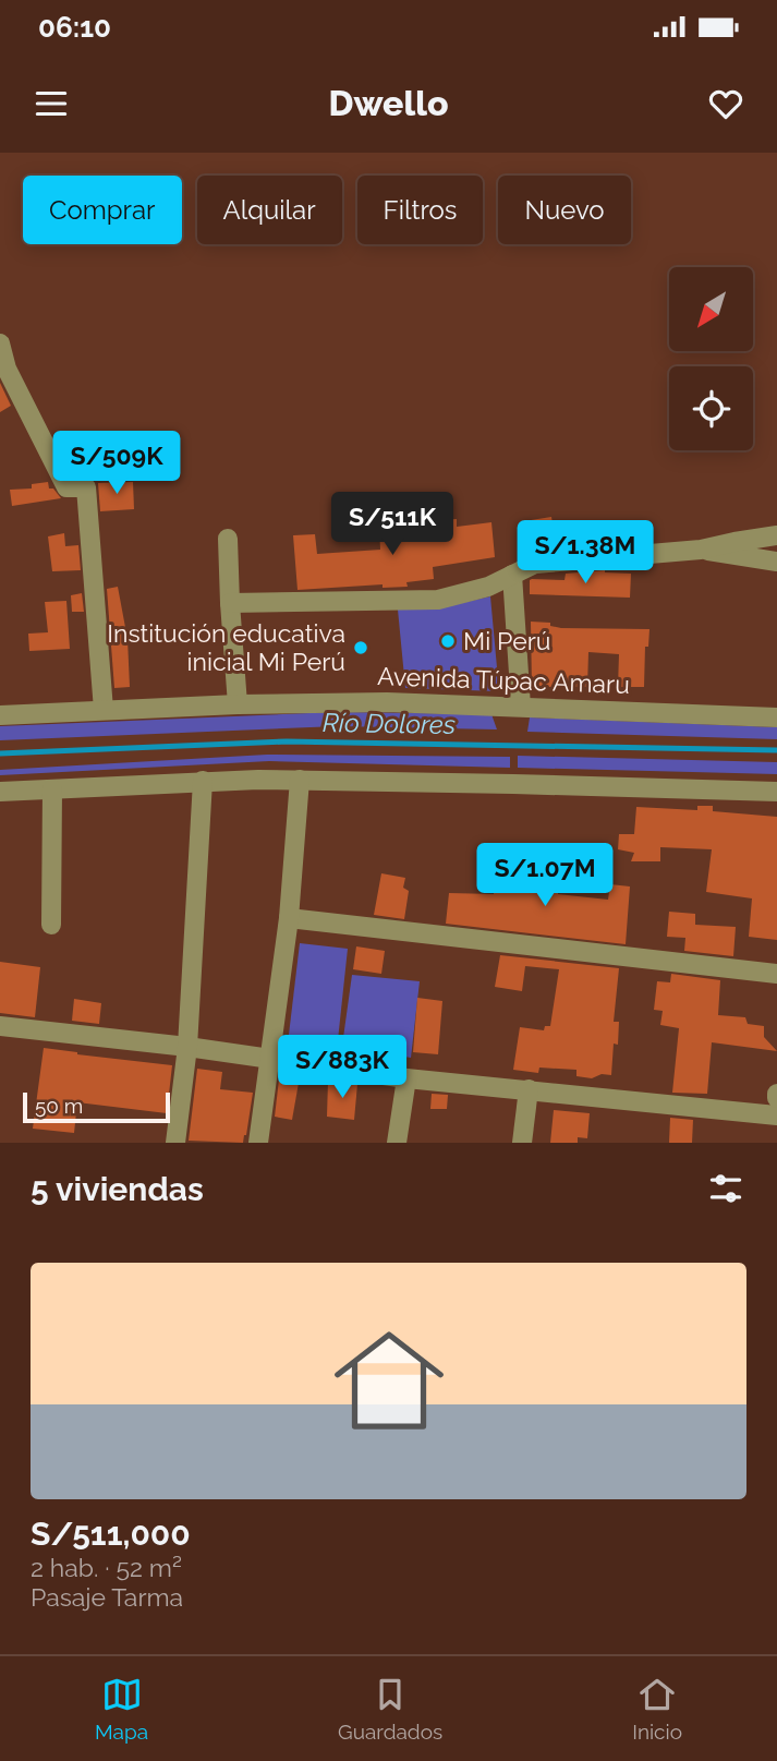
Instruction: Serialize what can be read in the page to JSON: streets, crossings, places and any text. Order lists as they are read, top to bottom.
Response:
{
  "streets": {
    "street": ["Avenida Túpac Amaru"]
  },
  "water": ["Río Dolores"],
  "places": ["Mi Perú", "Institución educativa inicial Mi Perú"],
  "scale_bar": "50 m",
  "north": "bottom left",
  "page": {
    "status": "06:10",
    "header": "Dwello",
    "chip": [
      "Comprar",
      "Alquilar",
      "Filtros",
      "Nuevo"
    ],
    "price": [
      "S/509K",
      "S/511K",
      "S/1.38M",
      "S/1.07M",
      "S/883K"
    ],
    "scale": "50 m",
    "heading": "5 viviendas",
    "list": [
      {
        "name": "S/511,000",
        "note": "2 hab. · 52 m² · Pasaje Tarma"
      }
    ],
    "tabs": ["Mapa", "Guardados", "Inicio"]
  }
}
